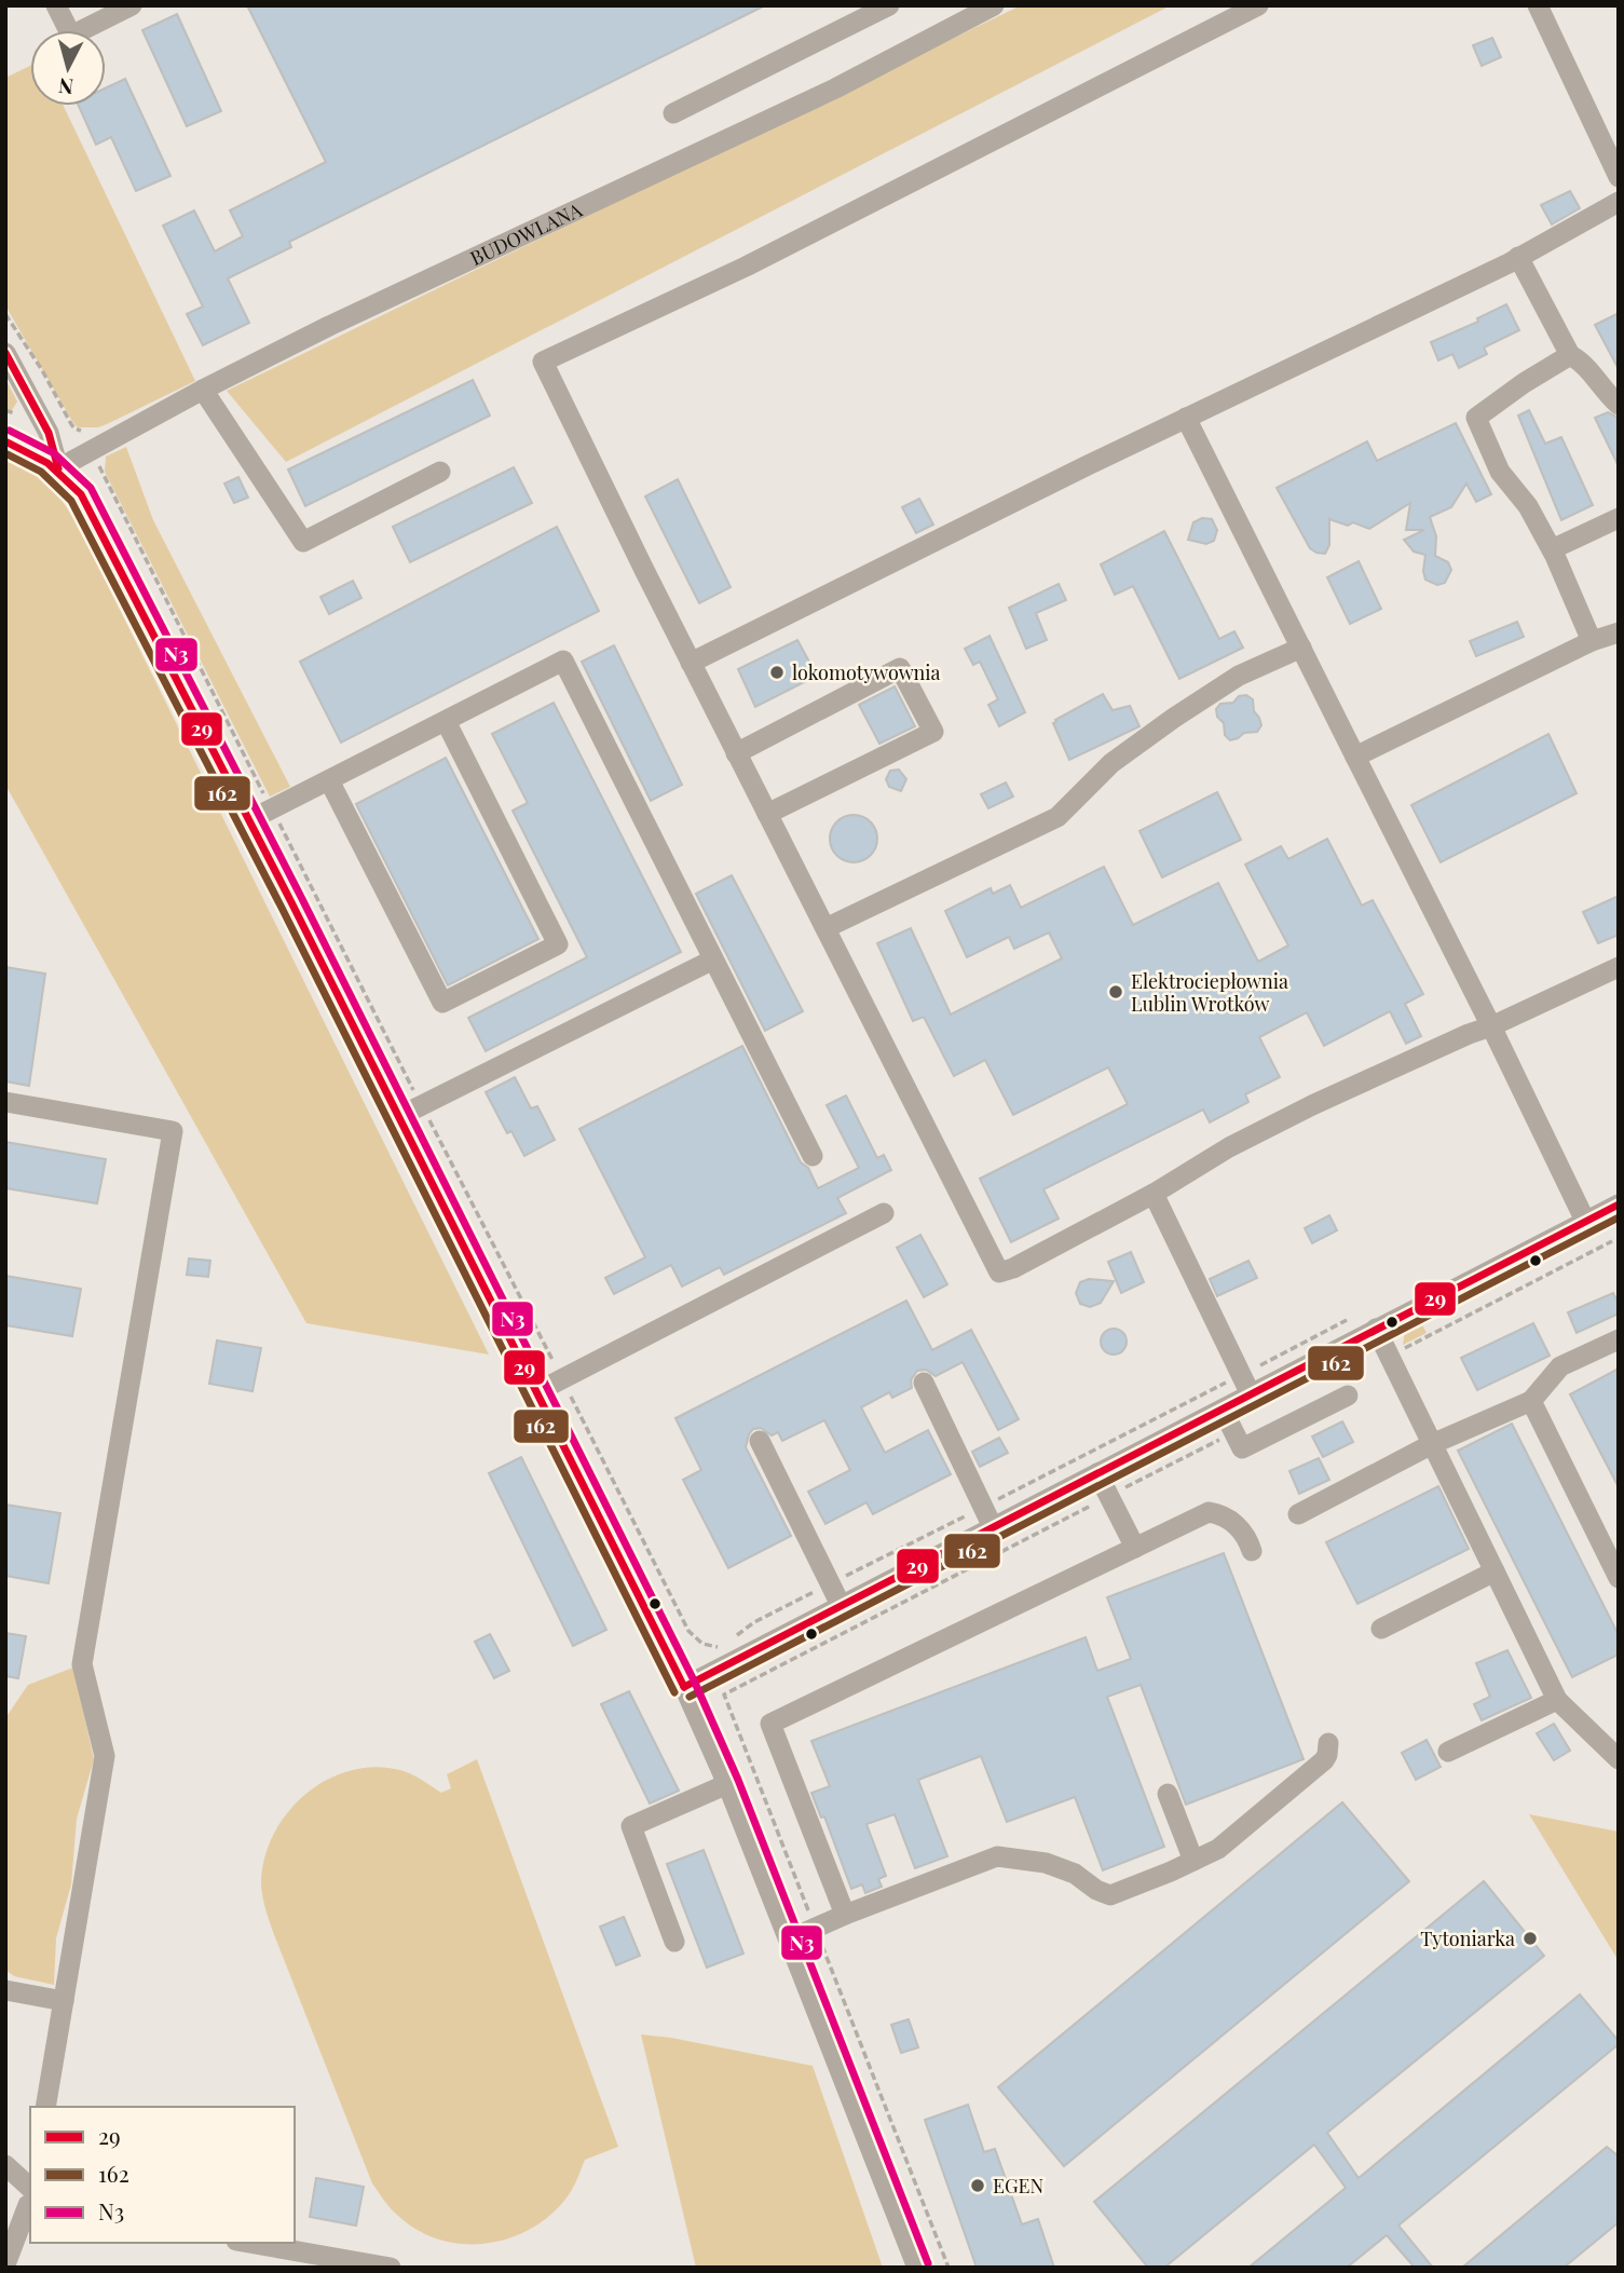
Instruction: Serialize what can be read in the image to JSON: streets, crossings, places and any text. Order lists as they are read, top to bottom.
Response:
{
  "streets": {
    "street": ["BUDOWLANA"]
  },
  "places": [
    "lokomotywownia",
    "Elektrociepłownia Lublin Wrotków",
    "Tytoniarka",
    "EGEN"
  ],
  "lines": ["transit line 29", "transit line N3", "transit line 162"],
  "legend": ["29", "162", "N3"],
  "north": "bottom"
}
